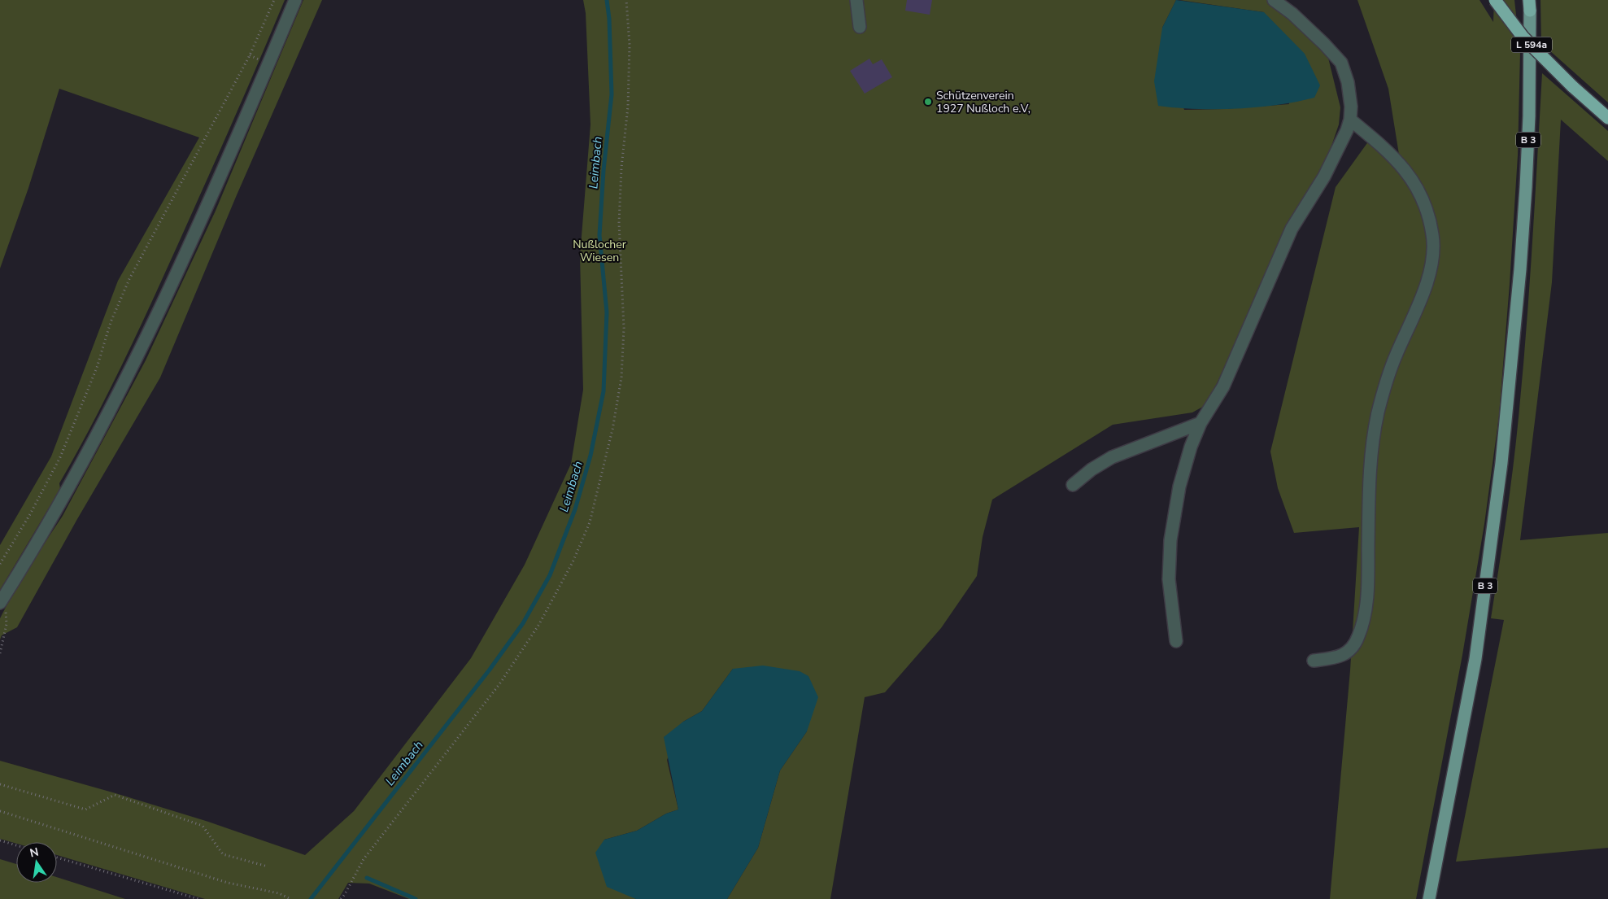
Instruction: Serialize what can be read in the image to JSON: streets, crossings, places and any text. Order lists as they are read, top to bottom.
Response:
{
  "streets": {
    "highway": ["L 594a"],
    "main road": ["B 3"]
  },
  "water": ["Leimbach"],
  "parks": ["Nußlocher Wiesen"],
  "places": ["Schützenverein 1927 Nußloch e.V,"],
  "north": "top"
}
